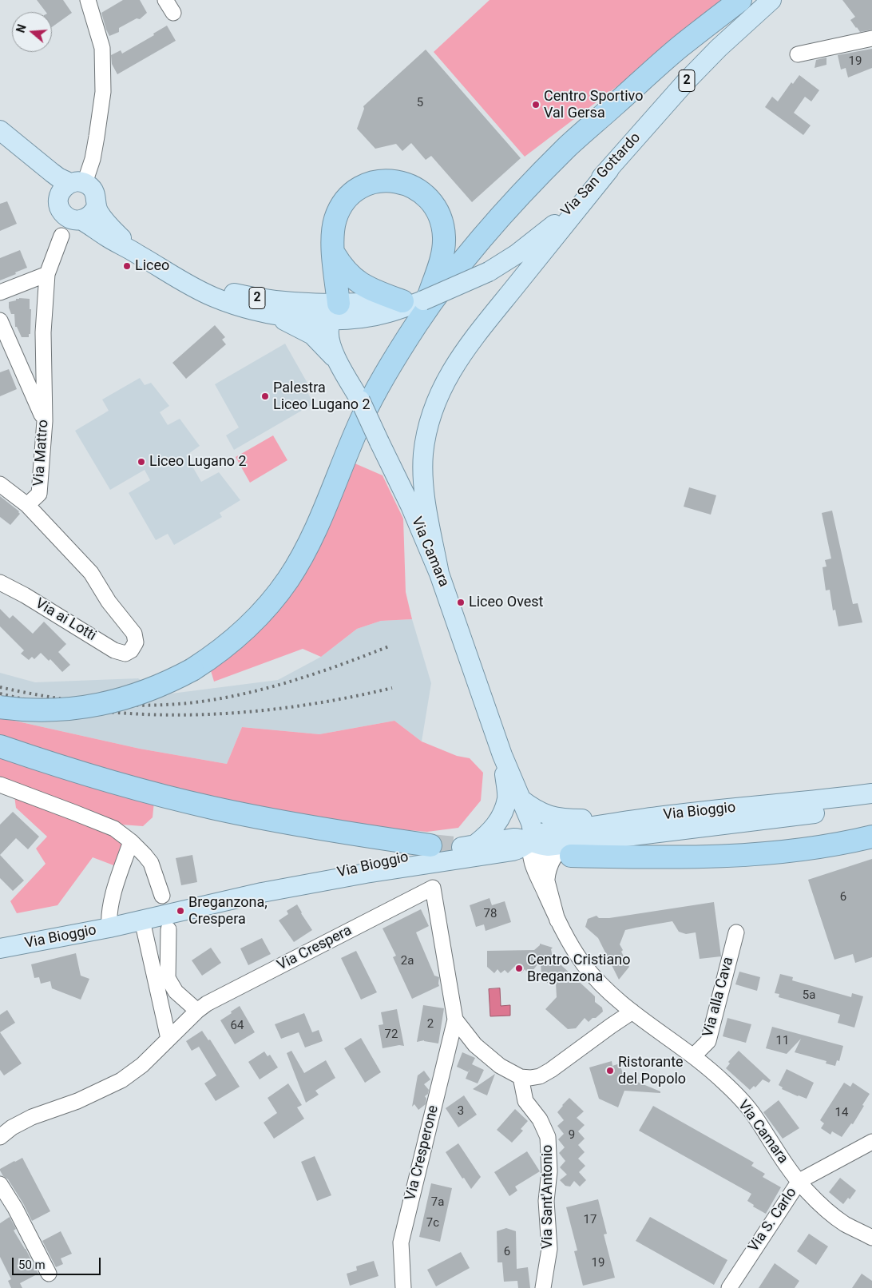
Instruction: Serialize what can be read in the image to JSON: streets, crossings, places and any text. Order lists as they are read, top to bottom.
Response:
{
  "streets": {
    "main road": [
      "2",
      "Via San Gottardo",
      "Via Camara",
      "Via Bioggio"
    ],
    "street": [
      "Via Mattro",
      "Via ai Lotti",
      "Via Crespera",
      "Via alla Cava",
      "Via Cresperone",
      "Via Sant'Antonio",
      "Via S. Carlo"
    ]
  },
  "crossings": [
    ["Via San Gottardo", "Via Mattro"],
    ["Via San Gottardo", "Via Camara"],
    ["Via Mattro", "Via ai Lotti"],
    ["Via Camara", "Via Bioggio"],
    ["Via Camara", "Via alla Cava"],
    ["Via Camara", "Via S. Carlo"],
    ["Via Crespera", "Via Cresperone"],
    ["Via Cresperone", "Via Sant'Antonio"]
  ],
  "places": [
    "Centro Sportivo Val Gersa",
    "Liceo",
    "Palestra Liceo Lugano 2",
    "Liceo Lugano 2",
    "Liceo Ovest",
    "Breganzona, Crespera",
    "Centro Cristiano Breganzona",
    "Ristorante del Popolo"
  ],
  "house_numbers": [
    "19",
    "5",
    "6",
    "78",
    "2a",
    "5a",
    "2",
    "64",
    "72",
    "11",
    "3",
    "14",
    "9",
    "7a",
    "17",
    "7c",
    "6",
    "19"
  ],
  "scale_bar": "50 m",
  "north": "left"
}
